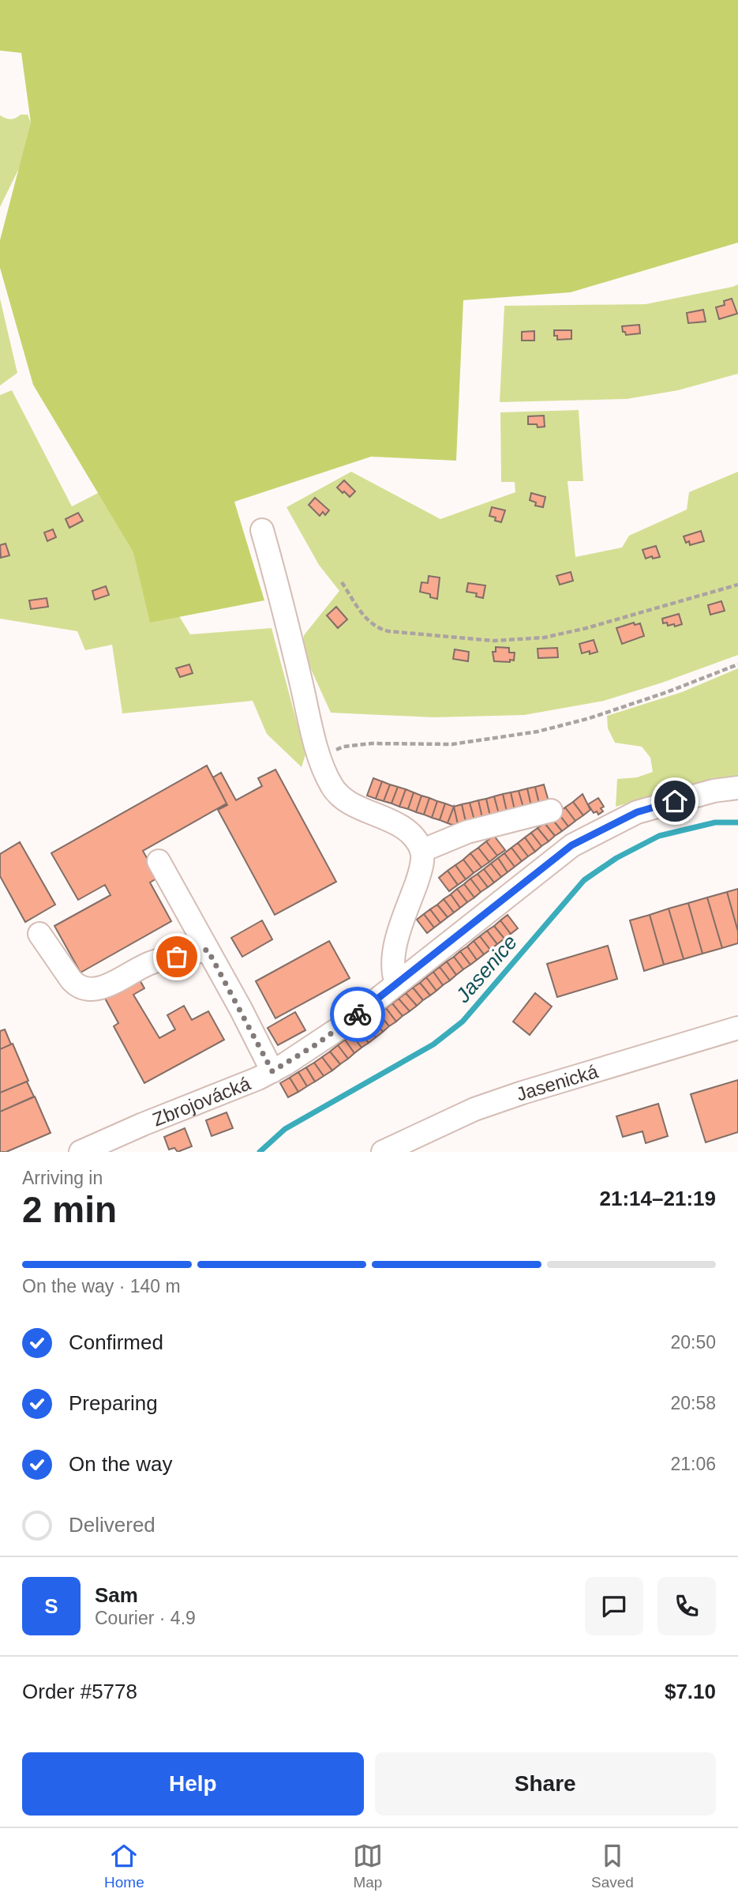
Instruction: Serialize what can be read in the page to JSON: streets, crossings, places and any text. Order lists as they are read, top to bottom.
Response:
{
  "streets": {
    "street": ["Jasenická", "Zbrojovácká"]
  },
  "water": ["Jasenice"],
  "page": {
    "heading": ["2 min", "Arriving in", "21:14–21:19"],
    "panel": [
      "Sam",
      "Courier · 4.9",
      "Order #5778",
      "$7.10"
    ],
    "bar": "On the way · 140 m",
    "list": [
      ["Confirmed", "20:50"],
      ["Preparing", "20:58"],
      ["On the way", "21:06"],
      "Delivered"
    ],
    "round": "S",
    "buttons": ["Help", "Share"],
    "tabs": ["Home", "Map", "Saved"]
  }
}
